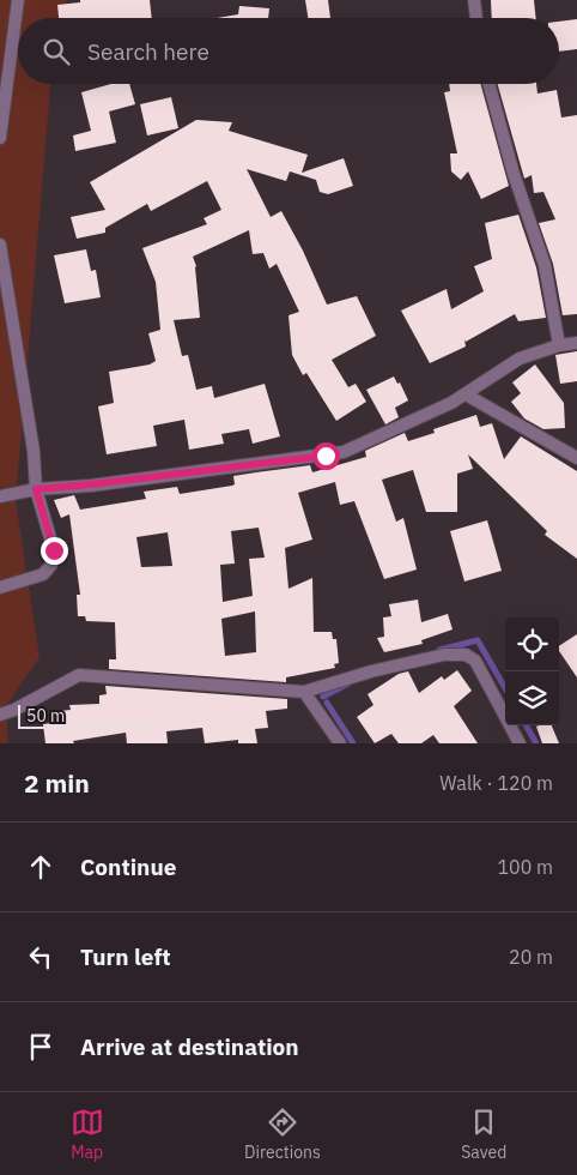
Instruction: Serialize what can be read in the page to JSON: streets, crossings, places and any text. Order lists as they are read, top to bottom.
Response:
{
  "scale_bar": "50 m",
  "page": {
    "search": "Search here",
    "scale": "50 m",
    "heading": ["2 min", "Walk · 120 m"],
    "list": [
      ["Continue", "100 m"],
      ["Turn left", "20 m"],
      "Arrive at destination"
    ],
    "nav": ["Map", "Directions", "Saved"]
  }
}
